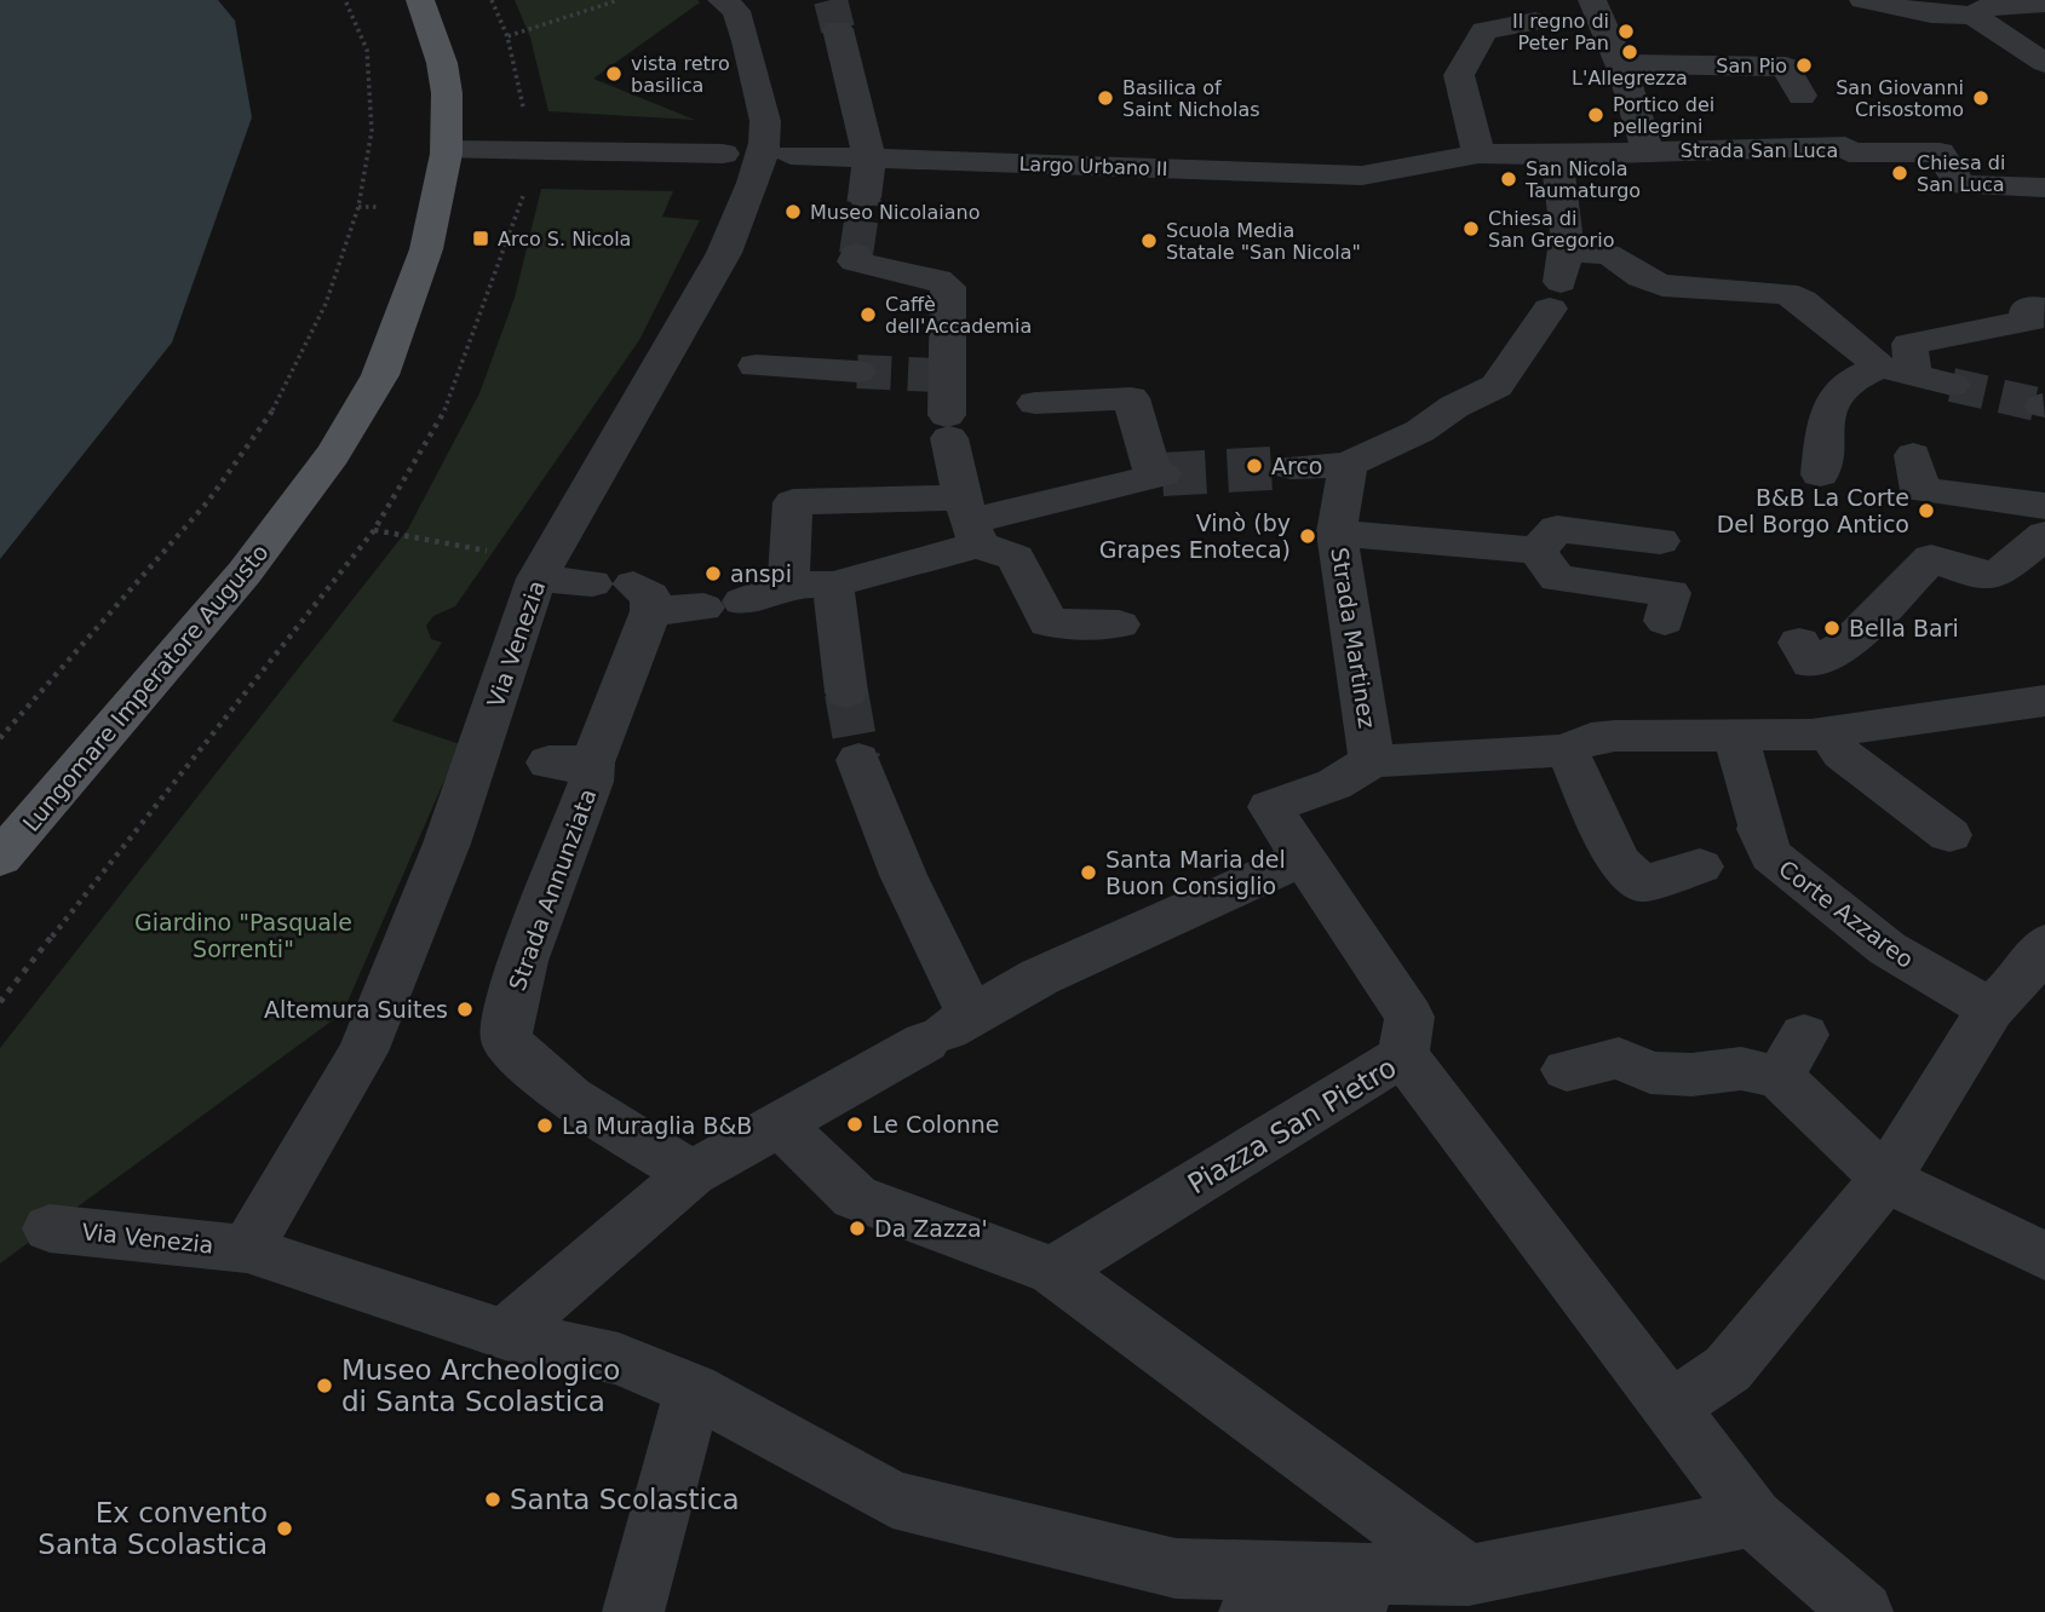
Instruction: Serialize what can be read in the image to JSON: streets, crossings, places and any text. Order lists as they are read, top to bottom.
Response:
{
  "streets": {
    "main road": ["Lungomare Imperatore Augusto"],
    "street": [
      "Strada San Luca",
      "Largo Urbano II",
      "Strada Martinez",
      "Via Venezia",
      "Strada Annunziata",
      "Corte Azzareo",
      "Piazza San Pietro"
    ]
  },
  "crossings": [
    ["Strada San Luca", "Largo Urbano II"],
    ["Via Venezia", "Strada Annunziata"]
  ],
  "parks": ["Giardino \"Pasquale Sorrenti\""],
  "places": {
    "other": [
      "Il regno di Peter Pan",
      "L'Allegrezza",
      "San Pio",
      "vista retro basilica",
      "Basilica of Saint Nicholas",
      "San Giovanni Crisostomo",
      "Portico dei pellegrini",
      "Chiesa di San Luca",
      "San Nicola Taumaturgo",
      "Museo Nicolaiano",
      "Chiesa di San Gregorio",
      "Scuola Media Statale \"San Nicola\"",
      "Caffè dell'Accademia",
      "Arco",
      "B&B La Corte Del Borgo Antico",
      "Vinò (by Grapes Enoteca)",
      "anspi",
      "Bella Bari",
      "Santa Maria del Buon Consiglio",
      "Altemura Suites",
      "Le Colonne",
      "La Muraglia B&B",
      "Da Zazza'",
      "Museo Archeologico di Santa Scolastica",
      "Santa Scolastica",
      "Ex convento Santa Scolastica"
    ],
    "transit": ["Arco S. Nicola"]
  }
}
